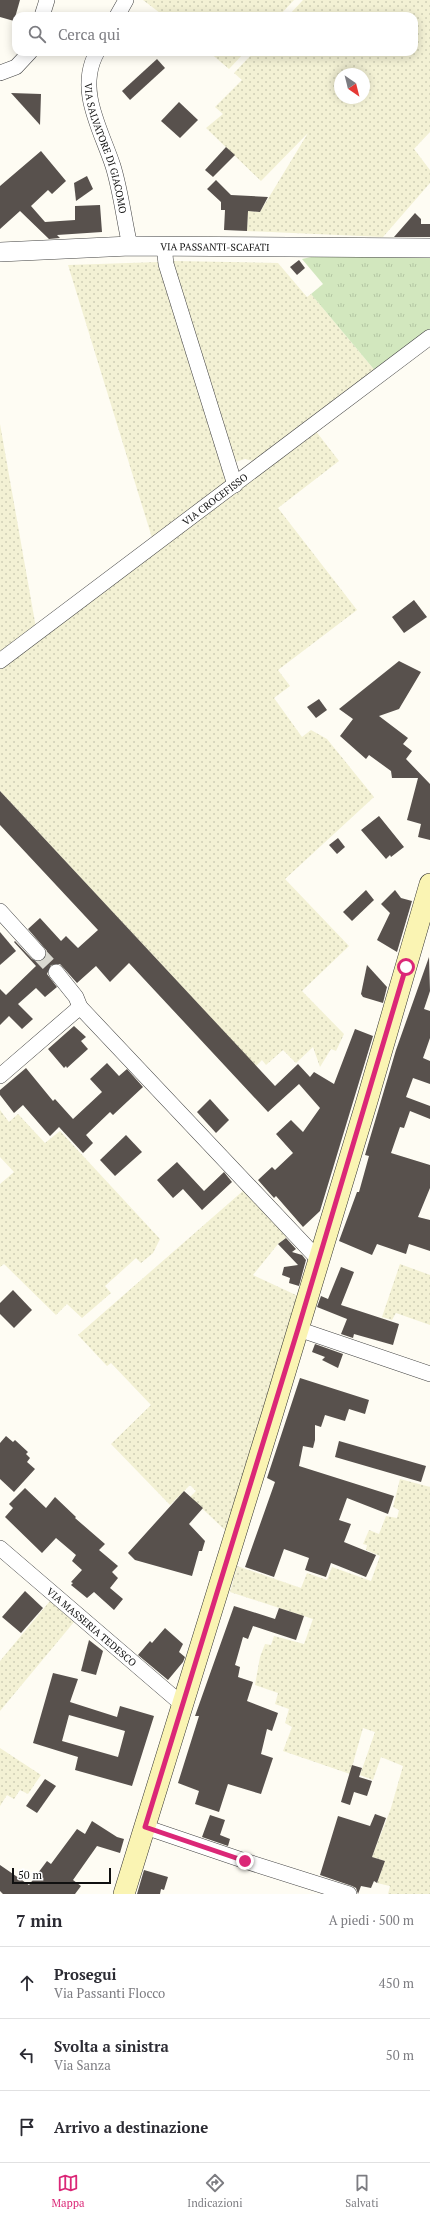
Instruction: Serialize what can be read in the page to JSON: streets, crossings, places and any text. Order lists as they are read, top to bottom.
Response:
{
  "streets": {
    "street": [
      "VIA SALVATORE DI GIACOMO",
      "VIA PASSANTI-SCAFATI",
      "VIA CROCEFISSO",
      "VIA MASSERIA TEDESCO"
    ]
  },
  "crossings": [
    ["VIA SALVATORE DI GIACOMO", "VIA PASSANTI-SCAFATI"]
  ],
  "scale_bar": "50 m",
  "north": "bottom right",
  "page": {
    "search": "Cerca qui",
    "scale": "50 m",
    "heading": ["7 min", "A piedi · 500 m"],
    "list": [
      ["Prosegui", "Via Passanti Flocco", "450 m"],
      ["Svolta a sinistra", "Via Sanza", "50 m"],
      "Arrivo a destinazione"
    ],
    "nav": ["Mappa", "Indicazioni", "Salvati"]
  }
}
